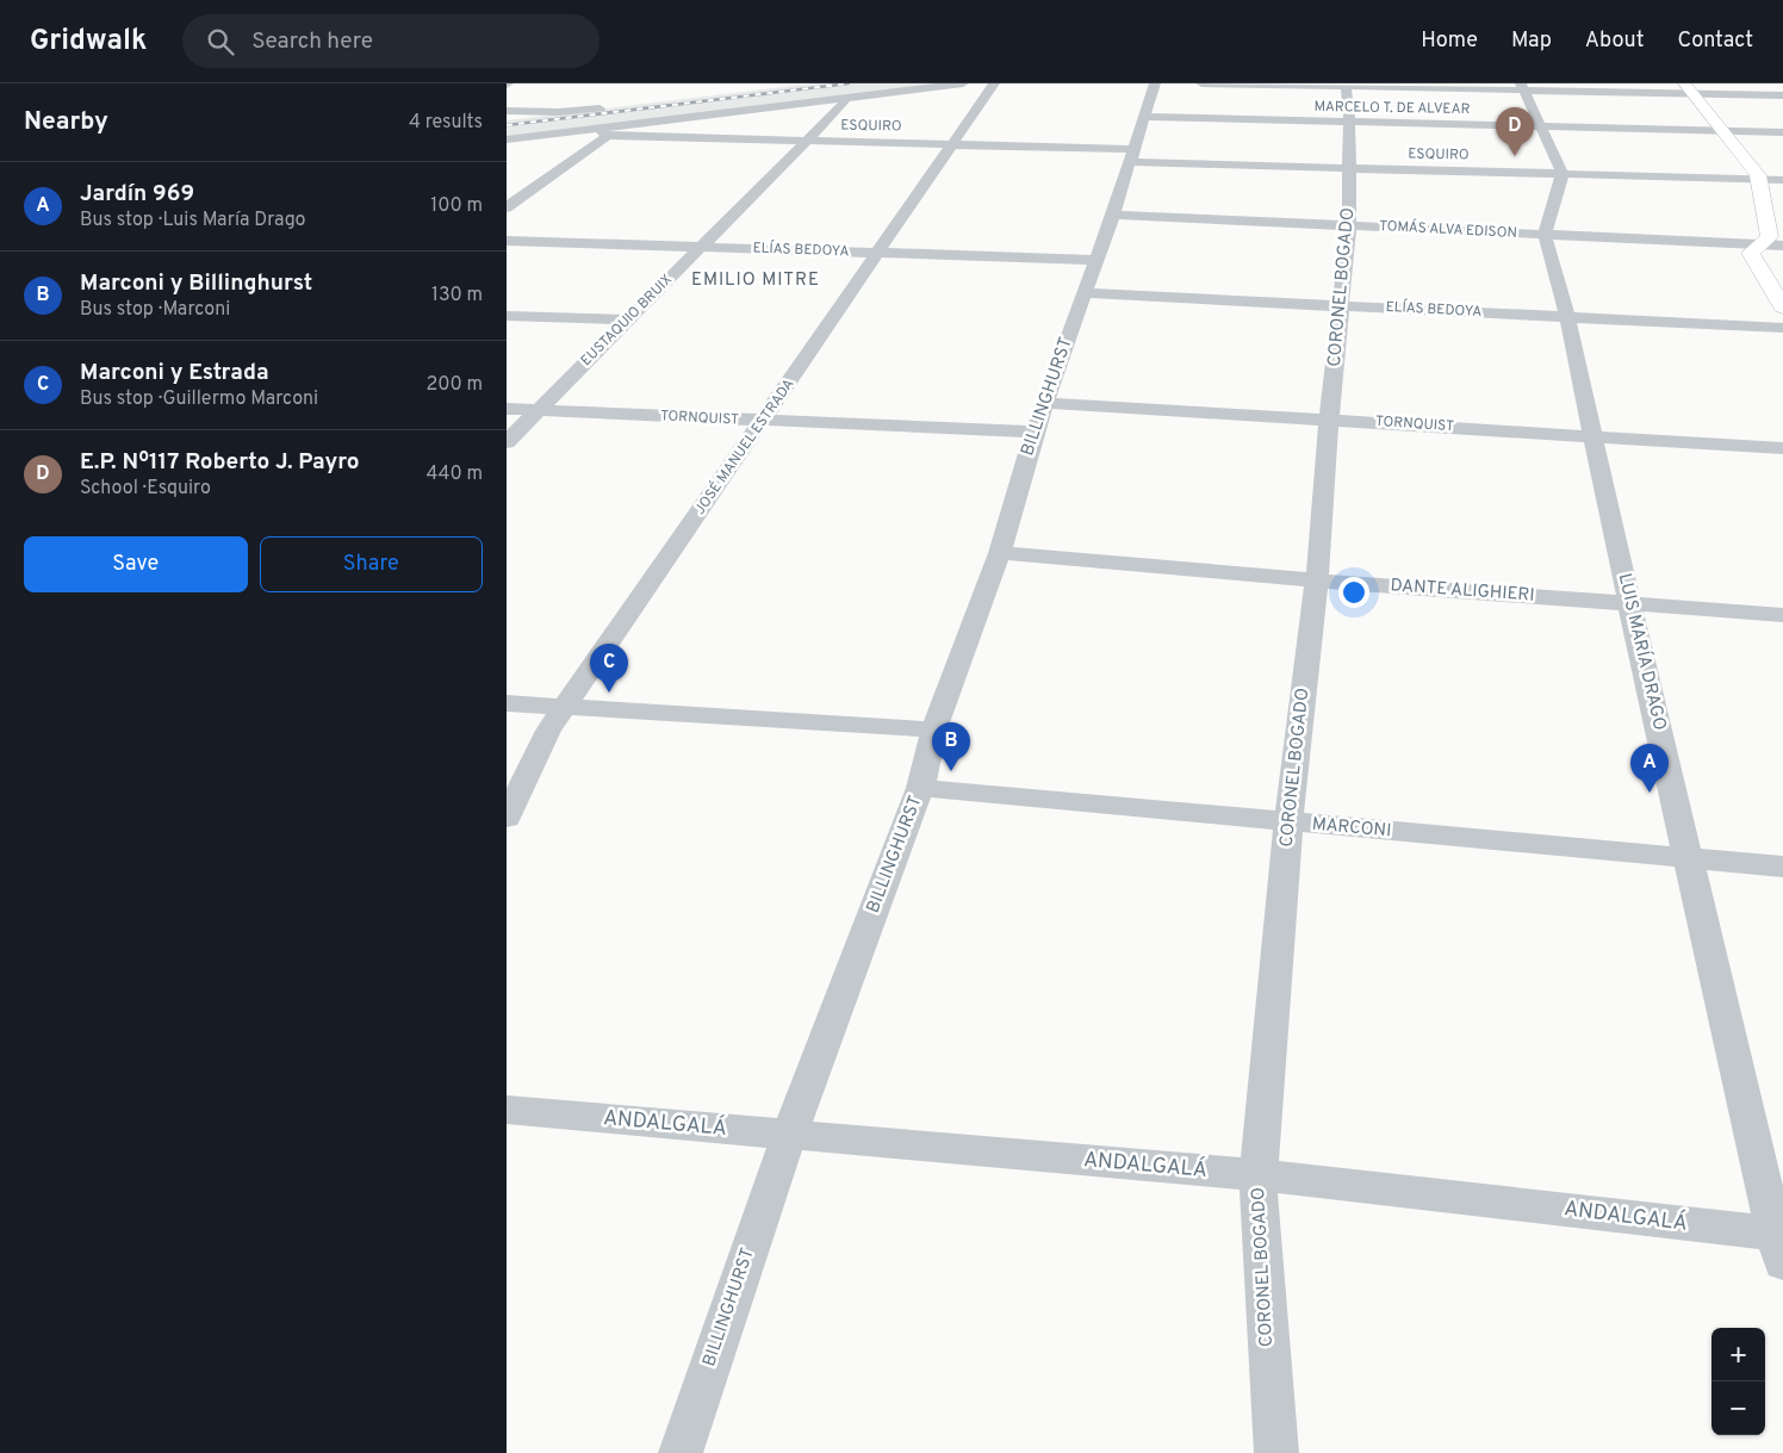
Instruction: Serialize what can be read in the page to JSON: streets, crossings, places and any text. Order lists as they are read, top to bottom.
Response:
{
  "streets": {
    "street": [
      "MARCELO T. DE ALVEAR",
      "ESQUIRO",
      "TOMÁS ALVA EDISON",
      "ELÍAS BEDOYA",
      "CORONEL BOGADO",
      "EUSTAQUIO BRUIX",
      "BILLINGHURST",
      "TORNQUIST",
      "JOSÉ MANUEL ESTRADA",
      "DANTE ALIGHIERI",
      "LUIS MARÍA DRAGO",
      "MARCONI",
      "ANDALGALÁ"
    ]
  },
  "crossings": [
    ["MARCELO T. DE ALVEAR", "CORONEL BOGADO"],
    ["MARCELO T. DE ALVEAR", "BILLINGHURST"],
    ["ESQUIRO", "CORONEL BOGADO"],
    ["ESQUIRO", "EUSTAQUIO BRUIX"],
    ["ESQUIRO", "BILLINGHURST"],
    ["ESQUIRO", "JOSÉ MANUEL ESTRADA"],
    ["TOMÁS ALVA EDISON", "CORONEL BOGADO"],
    ["TOMÁS ALVA EDISON", "BILLINGHURST"],
    ["TOMÁS ALVA EDISON", "LUIS MARÍA DRAGO"],
    ["ELÍAS BEDOYA", "CORONEL BOGADO"],
    ["ELÍAS BEDOYA", "EUSTAQUIO BRUIX"],
    ["ELÍAS BEDOYA", "BILLINGHURST"],
    ["ELÍAS BEDOYA", "JOSÉ MANUEL ESTRADA"],
    ["ELÍAS BEDOYA", "LUIS MARÍA DRAGO"],
    ["CORONEL BOGADO", "TORNQUIST"],
    ["CORONEL BOGADO", "DANTE ALIGHIERI"],
    ["CORONEL BOGADO", "MARCONI"],
    ["CORONEL BOGADO", "ANDALGALÁ"],
    ["EUSTAQUIO BRUIX", "TORNQUIST"],
    ["BILLINGHURST", "TORNQUIST"],
    ["BILLINGHURST", "DANTE ALIGHIERI"],
    ["BILLINGHURST", "MARCONI"],
    ["BILLINGHURST", "ANDALGALÁ"],
    ["TORNQUIST", "JOSÉ MANUEL ESTRADA"],
    ["TORNQUIST", "LUIS MARÍA DRAGO"],
    ["DANTE ALIGHIERI", "LUIS MARÍA DRAGO"],
    ["LUIS MARÍA DRAGO", "MARCONI"],
    ["LUIS MARÍA DRAGO", "ANDALGALÁ"]
  ],
  "districts": ["EMILIO MITRE"],
  "page": {
    "header": "Gridwalk",
    "search": "Search here",
    "nav": [
      "Home",
      "Map",
      "About",
      "Contact"
    ],
    "heading": ["Nearby", "4 results"],
    "pins": [
      "D",
      "C",
      "B",
      "A"
    ],
    "list": [
      {
        "mark": "A",
        "name": "Jardín 969",
        "note": "Bus stop · Luis María Drago",
        "value": "100 m"
      },
      {
        "mark": "B",
        "name": "Marconi y Billinghurst",
        "note": "Bus stop · Marconi",
        "value": "130 m"
      },
      {
        "mark": "C",
        "name": "Marconi y Estrada",
        "note": "Bus stop · Guillermo Marconi",
        "value": "200 m"
      },
      {
        "mark": "D",
        "name": "E.P. Nº117 Roberto J. Payro",
        "note": "School · Esquiro",
        "value": "440 m"
      }
    ],
    "buttons": ["Save", "Share"],
    "map_buttons": ["+", "−"]
  }
}
